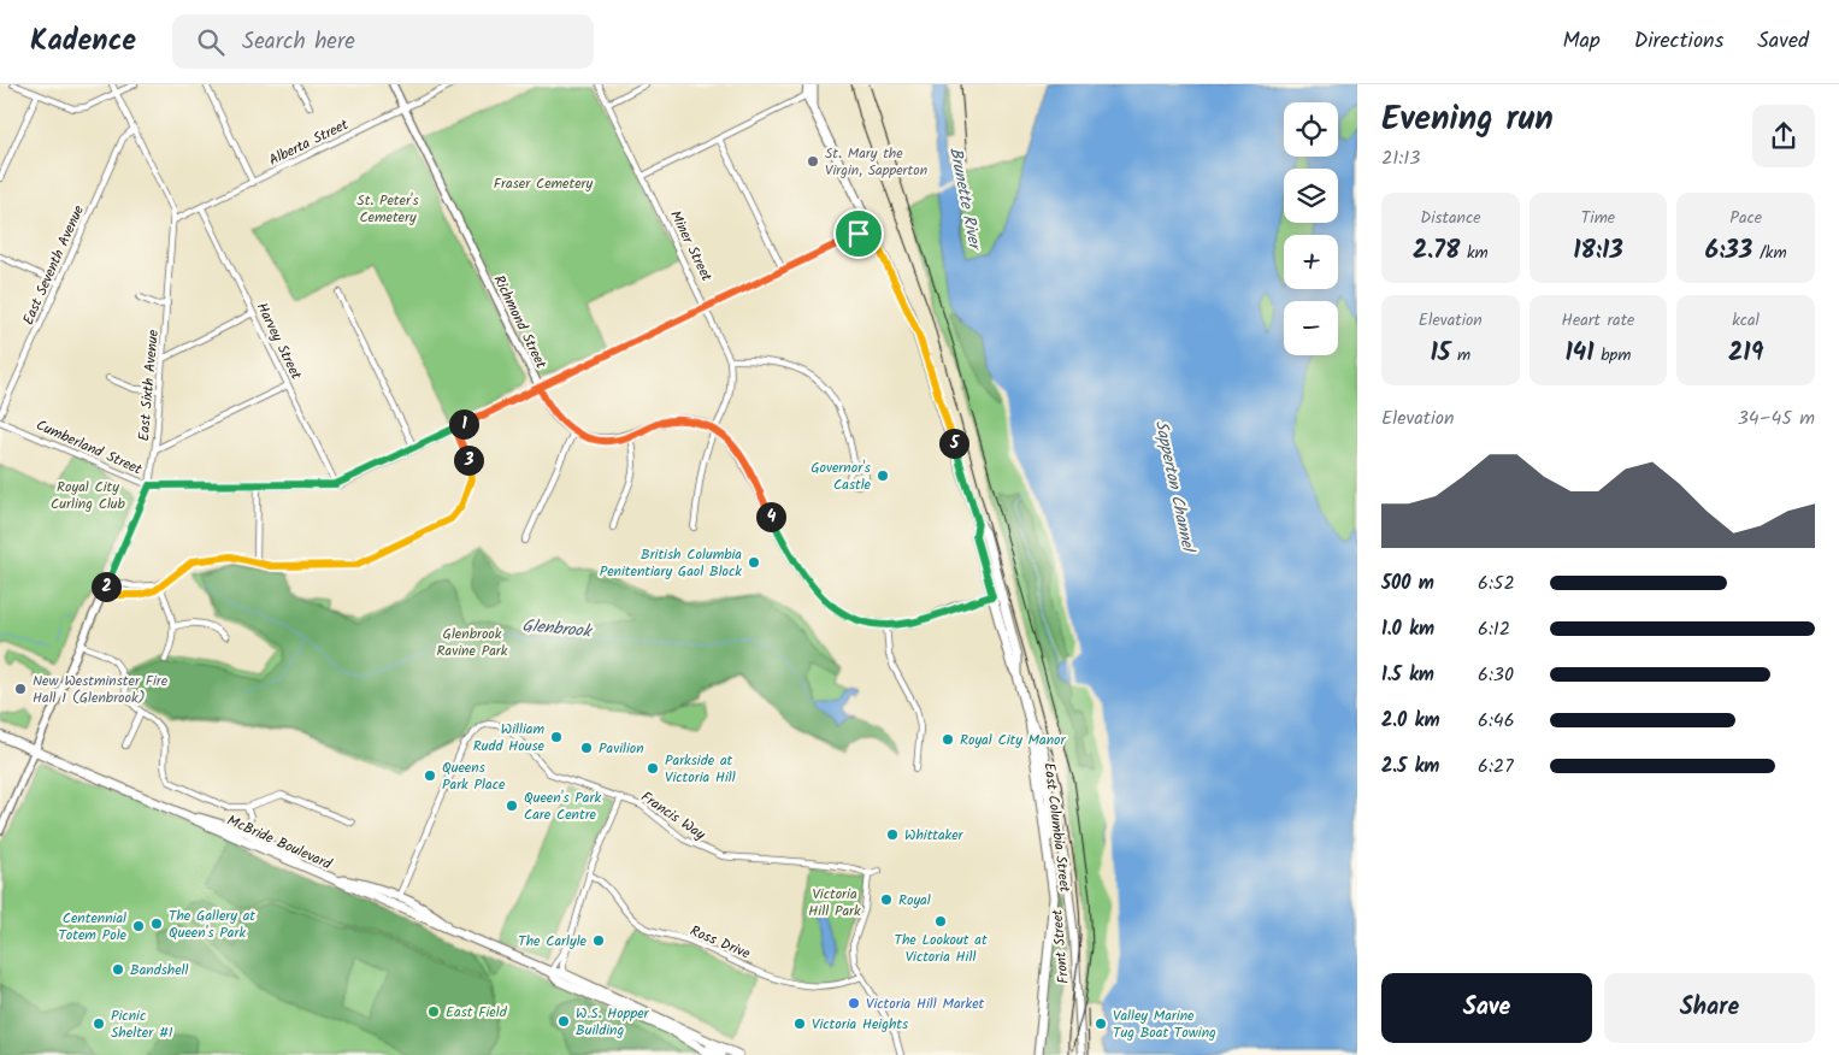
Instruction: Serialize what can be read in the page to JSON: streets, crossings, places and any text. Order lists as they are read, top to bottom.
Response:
{
  "streets": {
    "main road": ["East Columbia Street", "McBride Boulevard", "Front Street"],
    "street": [
      "Alberta Street",
      "Miner Street",
      "East Seventh Avenue",
      "Richmond Street",
      "Harvey Street",
      "East Sixth Avenue",
      "Cumberland Street",
      "Francis Way",
      "Ross Drive"
    ]
  },
  "crossings": [
    ["Alberta Street", "Richmond Street"],
    ["Alberta Street", "Harvey Street"],
    ["Alberta Street", "East Sixth Avenue"],
    ["Miner Street", "Richmond Street"],
    ["Miner Street", "Cumberland Street"],
    ["East Seventh Avenue", "East Sixth Avenue"],
    ["Richmond Street", "Cumberland Street"],
    ["Richmond Street", "East Columbia Street"],
    ["Harvey Street", "Cumberland Street"],
    ["East Sixth Avenue", "Cumberland Street"],
    ["East Sixth Avenue", "McBride Boulevard"],
    ["Cumberland Street", "East Columbia Street"],
    ["East Columbia Street", "Front Street"]
  ],
  "water": ["Brunette River", "Sapperton Channel", "Glenbrook"],
  "parks": [
    "Fraser Cemetery",
    "St. Peter's Cemetery",
    "Royal City Curling Club",
    "Glenbrook Ravine Park",
    "Victoria Hill Park"
  ],
  "places": [
    "St. Mary the Virgin, Sapperton",
    "Governor's Castle",
    "British Columbia Penitentiary Gaol Block",
    "New Westminster Fire Hall 1 (Glenbrook)",
    "William Rudd House",
    "Royal City Manor",
    "Pavilion",
    "Parkside at Victoria Hill",
    "Queens Park Place",
    "Queen's Park Care Centre",
    "Whittaker",
    "Royal",
    "The Lookout at Victoria Hill",
    "The Gallery at Queen's Park",
    "Centennial Totem Pole",
    "The Carlyle",
    "Bandshell",
    "Victoria Hill Market",
    "East Field",
    "W.S. Hopper Building",
    "Picnic Shelter #1",
    "Victoria Heights",
    "Valley Marine Tug Boat Towing"
  ],
  "page": {
    "header": "Kadence",
    "search": "Search here",
    "nav": ["Map", "Directions", "Saved"],
    "heading": ["Evening run", "21:13"],
    "map_buttons": ["+", "−"],
    "stats": [
      ["Distance", "2.78 km"],
      ["Time", "18:13"],
      ["Pace", "6:33 /km"],
      ["Elevation", "15 m"],
      ["Heart rate", "141 bpm"],
      ["kcal", "219"]
    ],
    "chart": ["Elevation", "34–45 m"],
    "pins": [
      "1",
      "5",
      "3",
      "4",
      "2"
    ],
    "list": [
      {
        "name": "500 m",
        "note": "6:52"
      },
      {
        "name": "1.0 km",
        "note": "6:12"
      },
      {
        "name": "1.5 km",
        "note": "6:30"
      },
      {
        "name": "2.0 km",
        "note": "6:46"
      },
      {
        "name": "2.5 km",
        "note": "6:27"
      }
    ],
    "buttons": ["Save", "Share"]
  }
}
